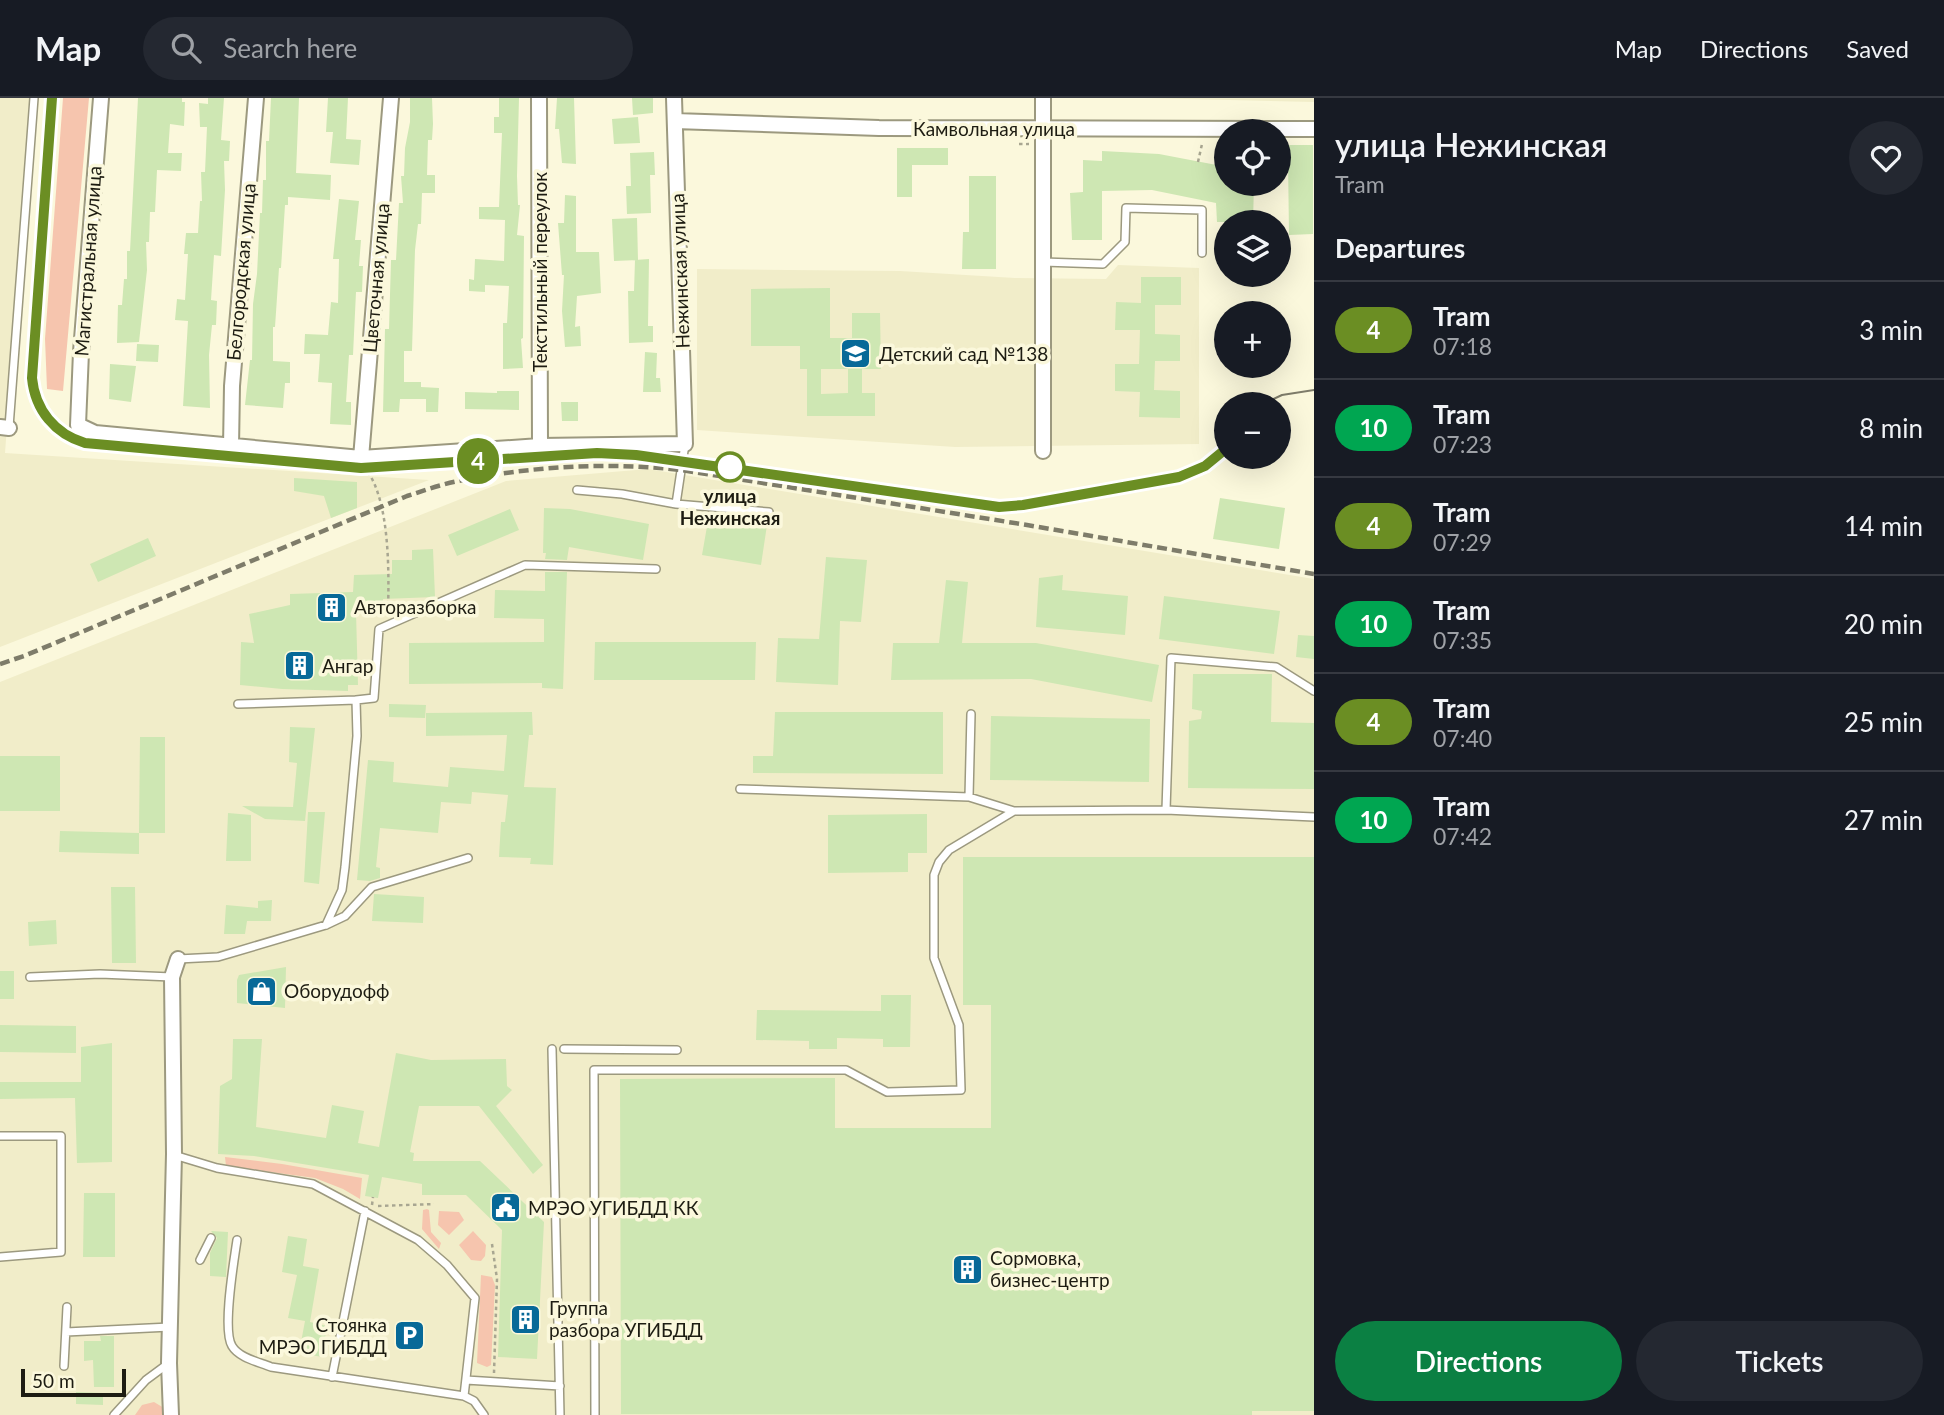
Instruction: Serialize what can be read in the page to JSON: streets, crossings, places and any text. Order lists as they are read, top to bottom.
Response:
{
  "streets": {
    "street": [
      "Камвольная улица",
      "Магистральная улица",
      "Нежинская улица",
      "Белгородская улица",
      "Текстильный переулок",
      "Цветочная улица"
    ]
  },
  "crossings": [
    ["Камвольная улица", "Нежинская улица"],
    ["Магистральная улица", "Белгородская улица"]
  ],
  "places": {
    "school or university": ["Детский сад №138"],
    "other": ["улица Нежинская"],
    "building": [
      "Авторазборка",
      "Ангар",
      "Сормовка, бизнес-центр",
      "Группа разбора УГИБДД"
    ],
    "shop": ["Оборудофф"],
    "public building": ["МРЭО УГИБДД КК"],
    "parking": ["Стоянка МРЭО ГИБДД"]
  },
  "lines": ["tram line 4"],
  "scale_bar": "50 m",
  "page": {
    "header": "Map",
    "search": "Search here",
    "nav": ["Map", "Directions", "Saved"],
    "on_map": "4",
    "heading": [
      ["улица Нежинская", "Tram"],
      "Departures"
    ],
    "map_buttons": ["+", "−"],
    "list": [
      {
        "mark": "4",
        "name": "Tram",
        "note": "07:18",
        "value": "3 min"
      },
      {
        "mark": "10",
        "name": "Tram",
        "note": "07:23",
        "value": "8 min"
      },
      {
        "mark": "4",
        "name": "Tram",
        "note": "07:29",
        "value": "14 min"
      },
      {
        "mark": "10",
        "name": "Tram",
        "note": "07:35",
        "value": "20 min"
      },
      {
        "mark": "4",
        "name": "Tram",
        "note": "07:40",
        "value": "25 min"
      },
      {
        "mark": "10",
        "name": "Tram",
        "note": "07:42",
        "value": "27 min"
      }
    ],
    "buttons": ["Directions", "Tickets"],
    "scale": "50 m"
  }
}
